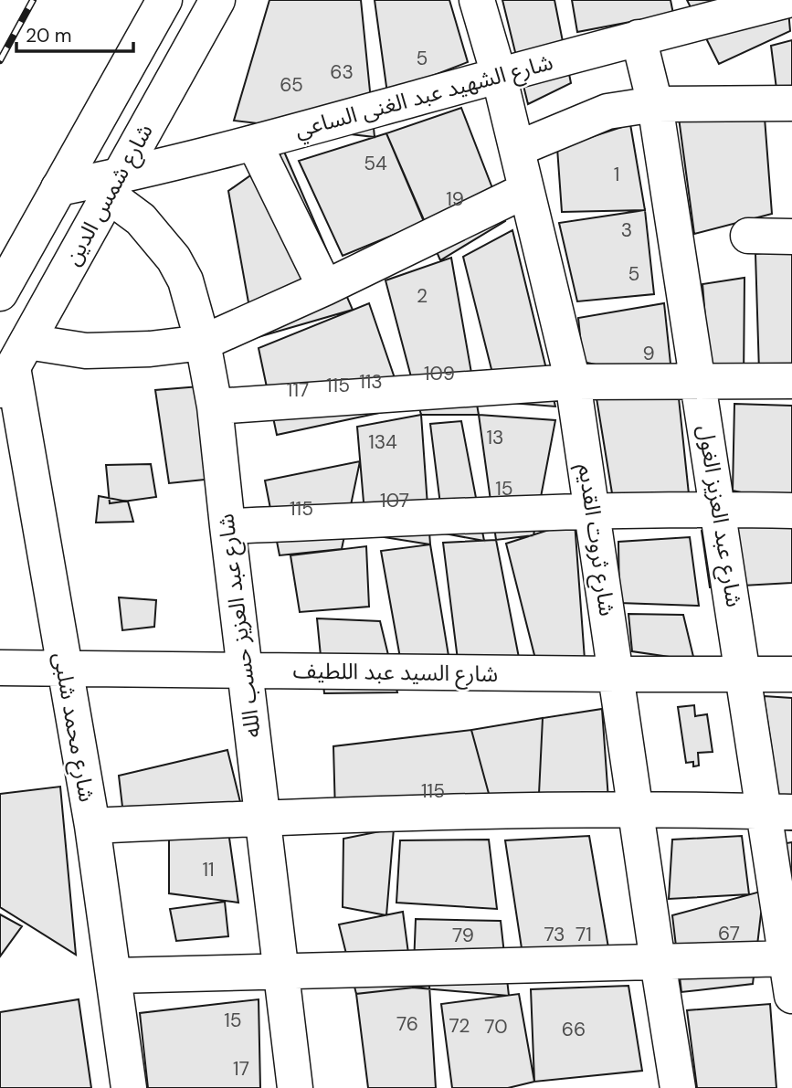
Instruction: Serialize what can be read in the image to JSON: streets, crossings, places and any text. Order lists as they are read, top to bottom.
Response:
{
  "streets": {
    "street": [
      "شارع الشهيد عبد الغنى الساعي",
      "شارع شمس الدين",
      "شارع عبد العزيز الغول",
      "شارع ثروت القديم",
      "شارع عبد العزيز حسب الله",
      "شارع السيد عبد اللطيف",
      "شارع محمد شلبى"
    ]
  },
  "crossings": [
    ["شارع الشهيد عبد الغنى الساعي", "شارع شمس الدين"],
    ["شارع الشهيد عبد الغنى الساعي", "شارع عبد العزيز الغول"],
    ["شارع الشهيد عبد الغنى الساعي", "شارع ثروت القديم"],
    ["شارع الشهيد عبد الغنى الساعي", "شارع عبد العزيز حسب الله"],
    ["شارع شمس الدين", "شارع عبد العزيز حسب الله"],
    ["شارع شمس الدين", "شارع محمد شلبى"],
    ["شارع عبد العزيز الغول", "شارع السيد عبد اللطيف"],
    ["شارع ثروت القديم", "شارع السيد عبد اللطيف"],
    ["شارع عبد العزيز حسب الله", "شارع السيد عبد اللطيف"],
    ["شارع السيد عبد اللطيف", "شارع محمد شلبى"]
  ],
  "house_numbers": [
    "5",
    "63",
    "65",
    "54",
    "1",
    "19",
    "3",
    "5",
    "2",
    "9",
    "109",
    "113",
    "115",
    "117",
    "13",
    "134",
    "15",
    "107",
    "115",
    "115",
    "11",
    "67",
    "73",
    "71",
    "79",
    "15",
    "76",
    "72",
    "70",
    "66",
    "17"
  ],
  "scale_bar": "20 m"
}
